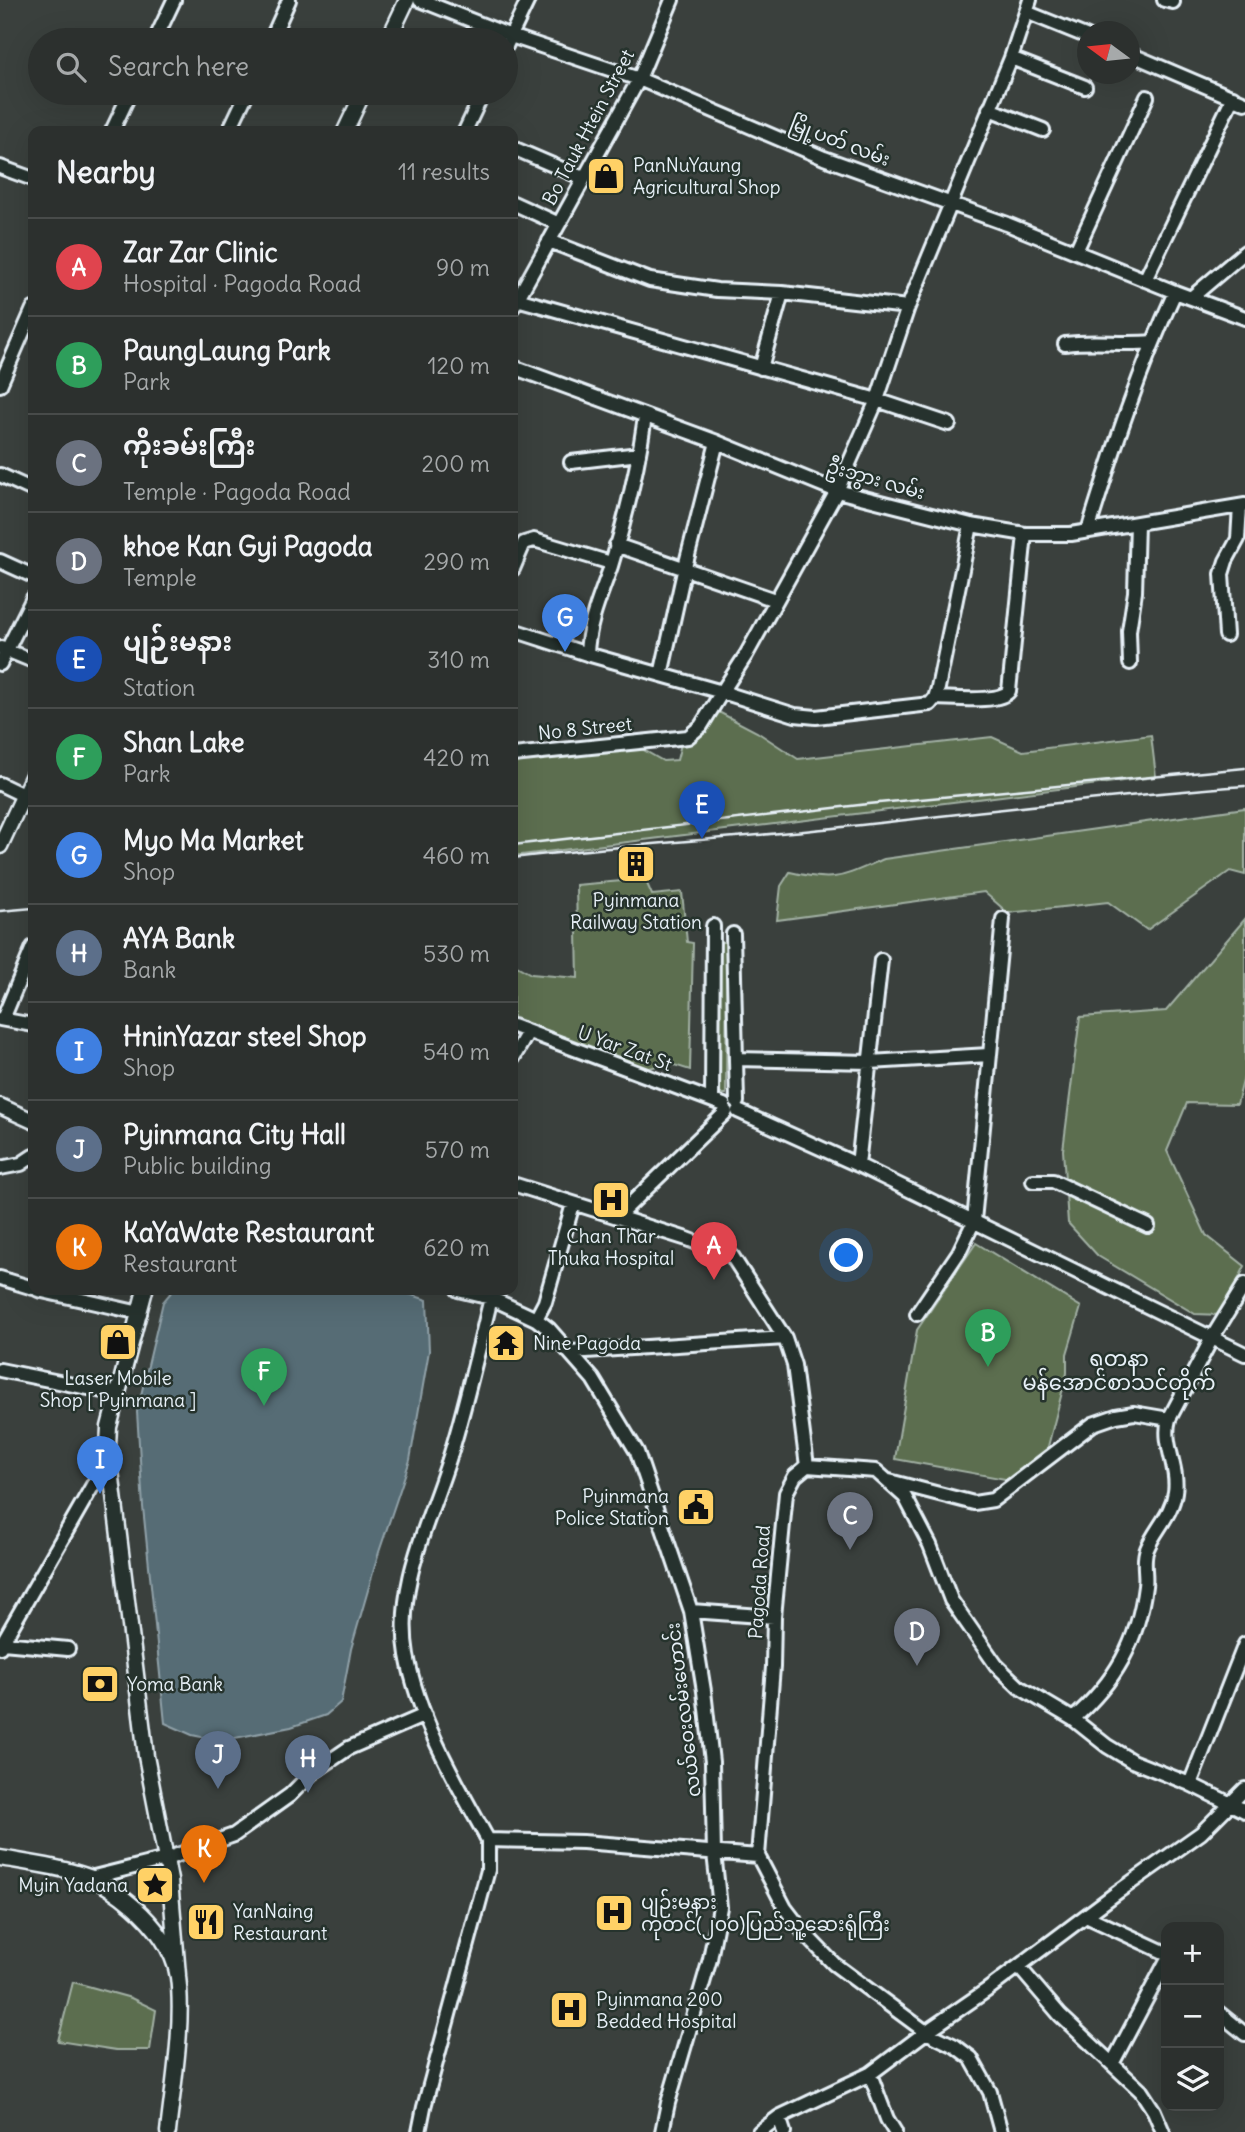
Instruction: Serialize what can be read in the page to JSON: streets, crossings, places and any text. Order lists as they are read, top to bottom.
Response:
{
  "streets": {
    "street": [
      "Bo Tauk Htein Street",
      "မြို့ပတ် လမ်း",
      "ဦးဘွား လမ်း",
      "No 8 Street",
      "U Yar Zat St",
      "Pagoda Road",
      "လယ်ဝေးလမ်းဟောင်း"
    ]
  },
  "crossings": [
    ["Bo Tauk Htein Street", "မြို့ပတ် လမ်း"],
    ["မြို့ပတ် လမ်း", "No 8 Street"],
    ["ဦးဘွား လမ်း", "No 8 Street"]
  ],
  "districts": ["ရတနာ မန်အောင်စာသင်တိုက်"],
  "places": {
    "shop": ["PanNuYaung Agricultural Shop", "Laser Mobile Shop [ Pyinmana ]"],
    "building": ["Pyinmana Railway Station"],
    "hospital": ["Chan Thar Thuka Hospital", "ပျဉ်းမနား ကုတင်(၂၀၀)ပြည်သူ့ဆေးရုံကြီး", "Pyinmana 200 Bedded Hospital"],
    "temple": ["Nine Pagoda"],
    "public building": ["Pyinmana Police Station"],
    "bank": ["Yoma Bank"],
    "place": ["Myin Yadana"],
    "restaurant": ["YanNaing Restaurant"]
  },
  "north": "left",
  "page": {
    "search": "Search here",
    "heading": ["Nearby", "11 results"],
    "list": [
      {
        "mark": "A",
        "name": "Zar Zar Clinic",
        "note": "Hospital · Pagoda Road",
        "value": "90 m"
      },
      {
        "mark": "B",
        "name": "PaungLaung Park",
        "note": "Park",
        "value": "120 m"
      },
      {
        "mark": "C",
        "name": "ကိုးခမ်းကြီး",
        "note": "Temple · Pagoda Road",
        "value": "200 m"
      },
      {
        "mark": "D",
        "name": "khoe Kan Gyi Pagoda",
        "note": "Temple",
        "value": "290 m"
      },
      {
        "mark": "E",
        "name": "ပျဉ်းမနား",
        "note": "Station",
        "value": "310 m"
      },
      {
        "mark": "F",
        "name": "Shan Lake",
        "note": "Park",
        "value": "420 m"
      },
      {
        "mark": "G",
        "name": "Myo Ma Market",
        "note": "Shop",
        "value": "460 m"
      },
      {
        "mark": "H",
        "name": "AYA Bank",
        "note": "Bank",
        "value": "530 m"
      },
      {
        "mark": "I",
        "name": "HninYazar steel Shop",
        "note": "Shop",
        "value": "540 m"
      },
      {
        "mark": "J",
        "name": "Pyinmana City Hall",
        "note": "Public building",
        "value": "570 m"
      },
      {
        "mark": "K",
        "name": "KaYaWate Restaurant",
        "note": "Restaurant",
        "value": "620 m"
      }
    ],
    "pins": [
      "G",
      "E",
      "A",
      "B",
      "F",
      "I",
      "C",
      "D",
      "J",
      "H",
      "K"
    ],
    "map_buttons": ["+", "−"]
  }
}
